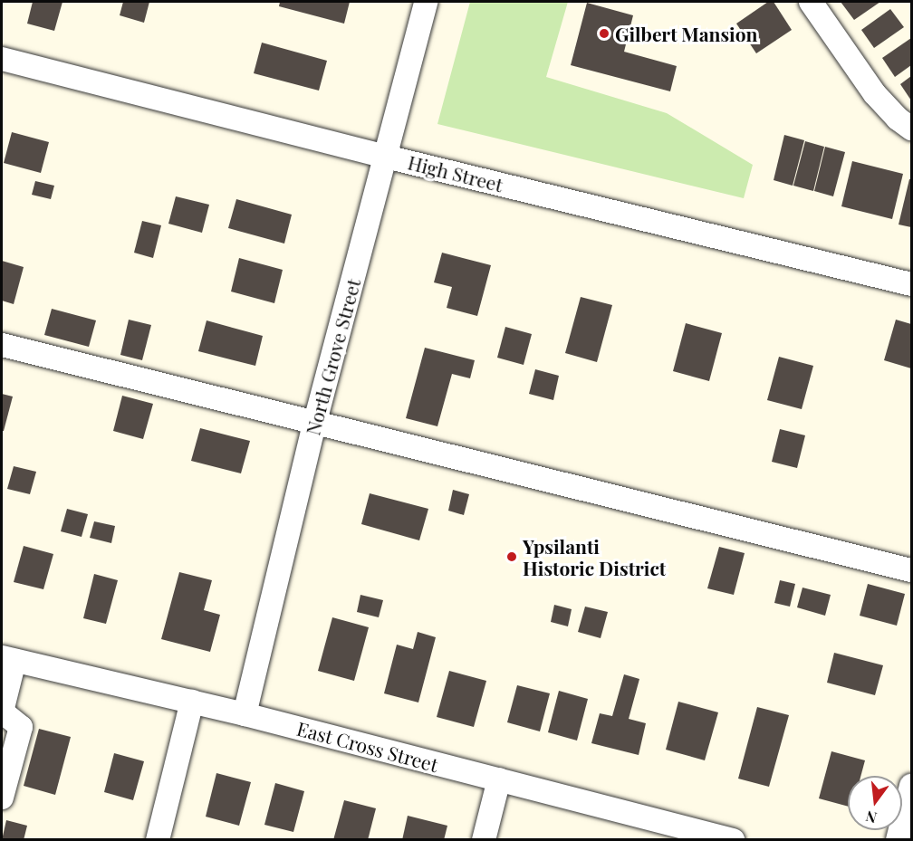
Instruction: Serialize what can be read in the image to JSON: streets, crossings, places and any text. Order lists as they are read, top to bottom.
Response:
{
  "streets": {
    "street": ["High Street", "North Grove Street", "East Cross Street"]
  },
  "crossings": [
    ["High Street", "North Grove Street"],
    ["North Grove Street", "East Cross Street"]
  ],
  "places": ["Gilbert Mansion", "Ypsilanti Historic District"],
  "north": "bottom"
}
